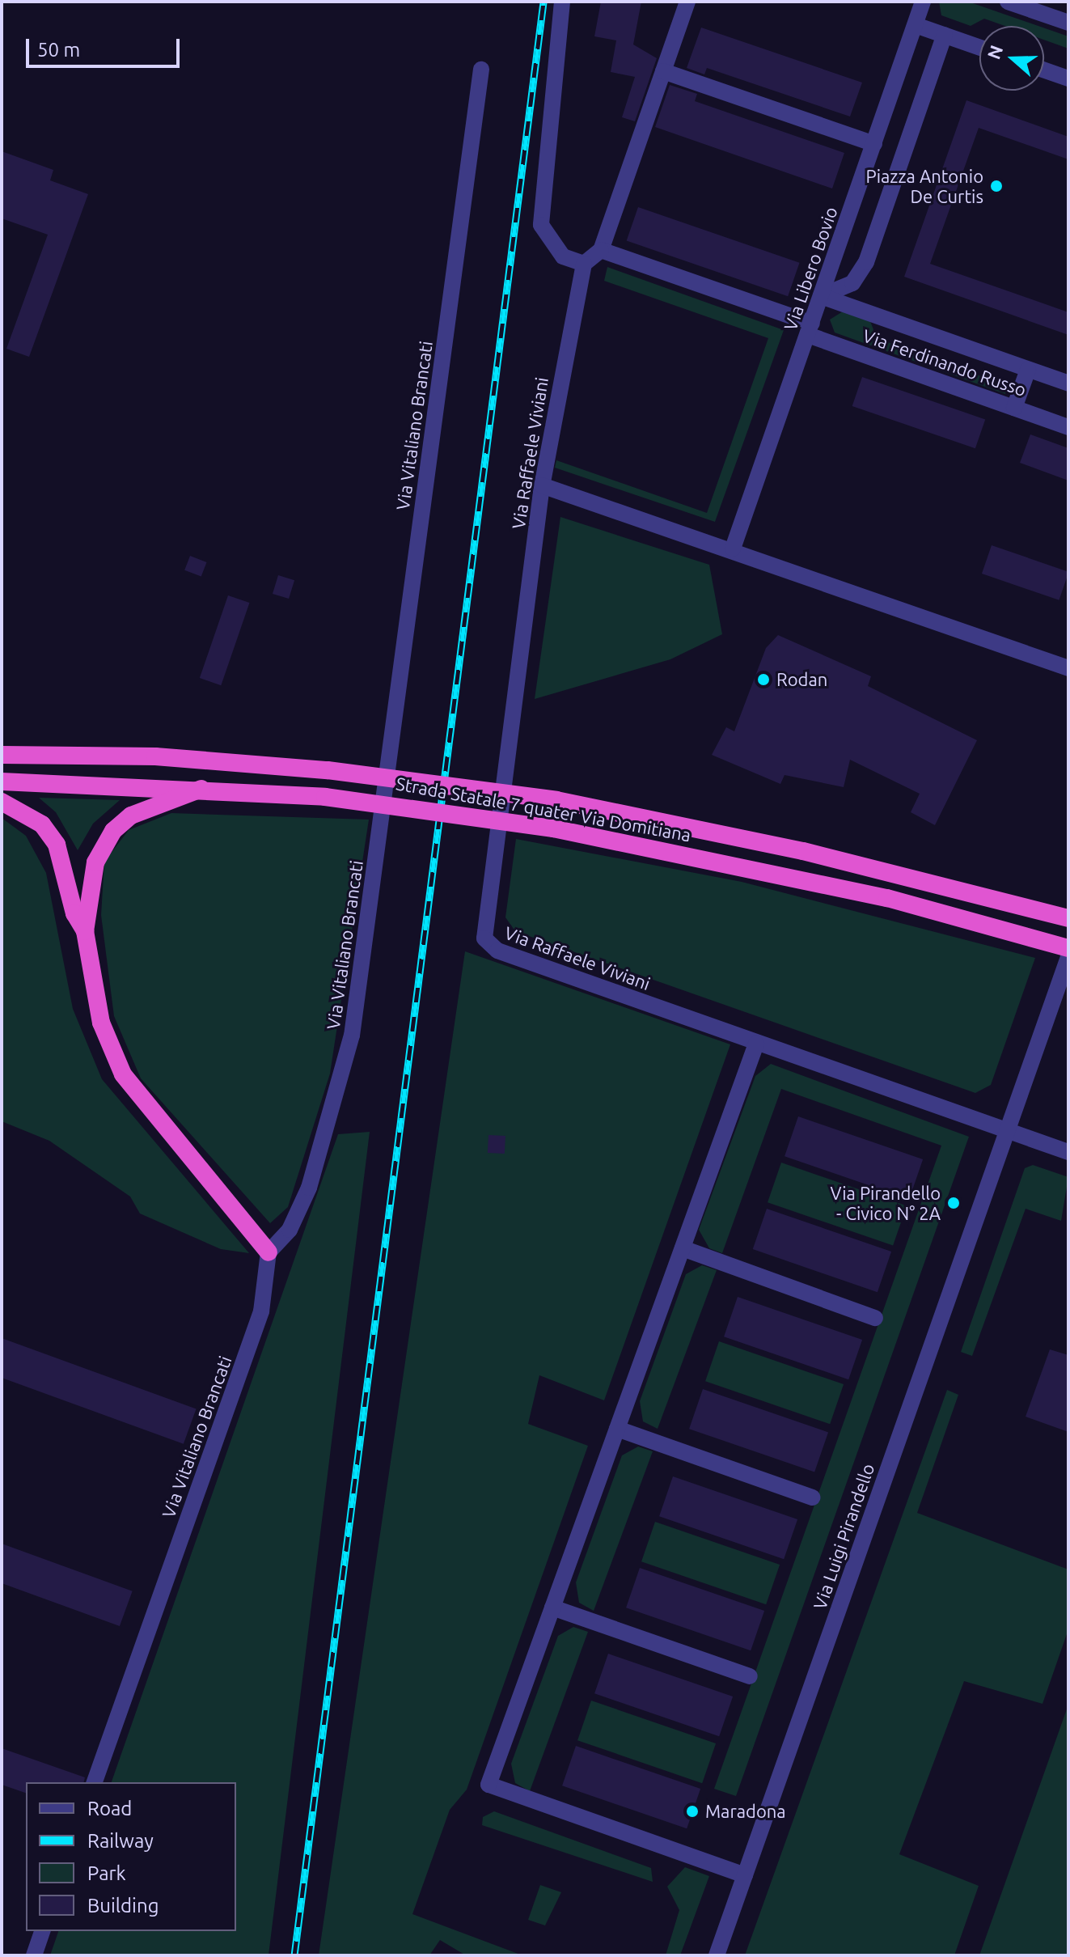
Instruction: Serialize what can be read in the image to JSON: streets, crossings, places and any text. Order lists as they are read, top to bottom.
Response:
{
  "streets": {
    "highway": ["Strada Statale 7 quater Via Domitiana"],
    "street": [
      "Via Libero Bovio",
      "Via Ferdinando Russo",
      "Via Vitaliano Brancati",
      "Via Raffaele Viviani",
      "Via Luigi Pirandello"
    ]
  },
  "crossings": [
    ["Via Libero Bovio", "Via Ferdinando Russo"],
    ["Via Raffaele Viviani", "Via Luigi Pirandello"]
  ],
  "places": [
    "Piazza Antonio De Curtis",
    "Rodan",
    "Via Pirandello - Civico N° 2A",
    "Maradona"
  ],
  "legend": [
    "Road",
    "Railway",
    "Park",
    "Building"
  ],
  "scale_bar": "50 m",
  "north": "left"
}
